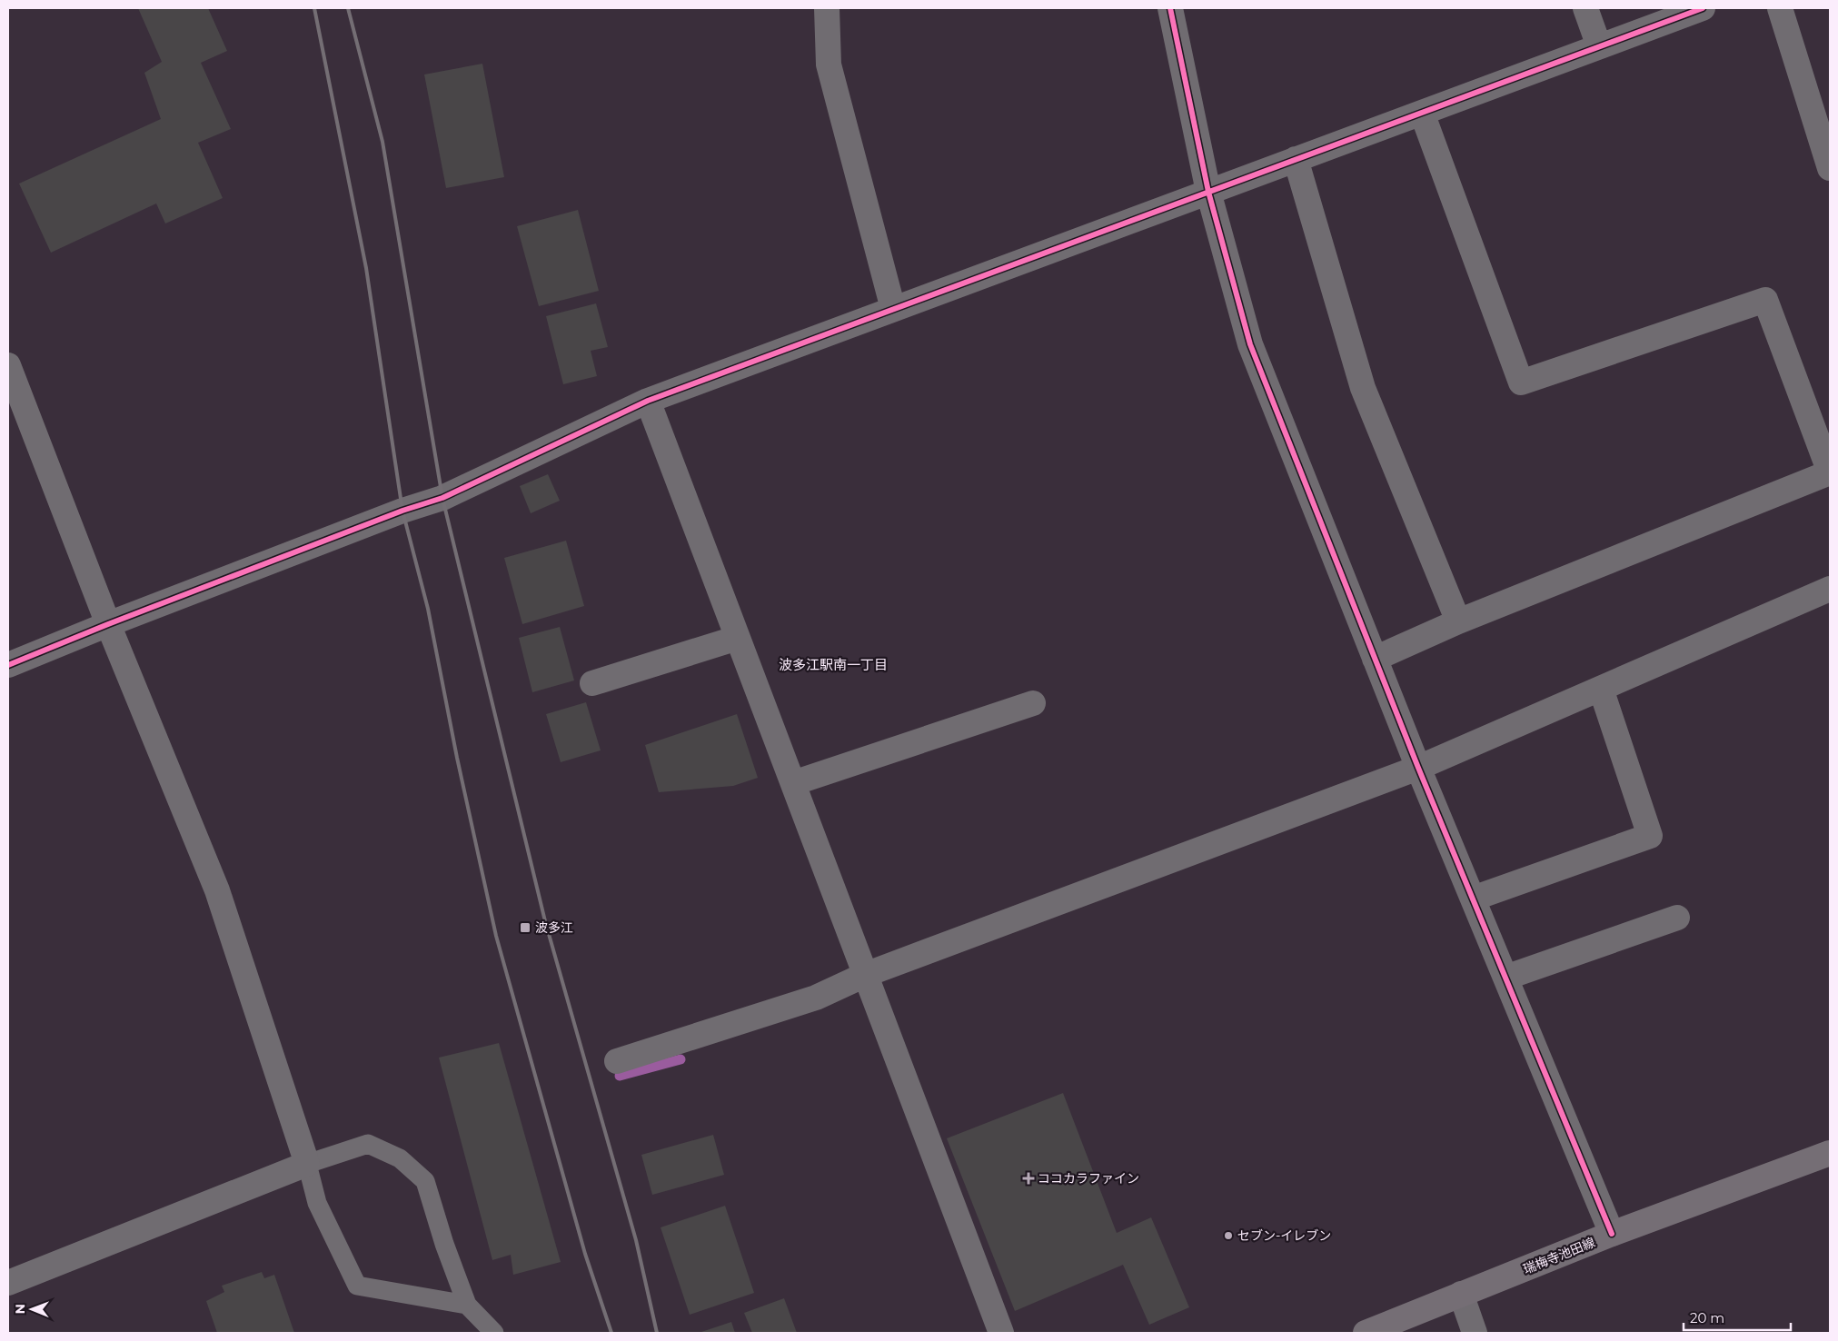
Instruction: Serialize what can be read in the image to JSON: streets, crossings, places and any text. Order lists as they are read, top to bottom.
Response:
{
  "streets": {
    "main road": ["瑞梅寺池田線"]
  },
  "districts": ["波多江駅南一丁目"],
  "places": {
    "transit": ["波多江"],
    "health": ["ココカラファイン"],
    "other": ["セブン-イレブン"]
  },
  "scale_bar": "20 m",
  "north": "left"
}
